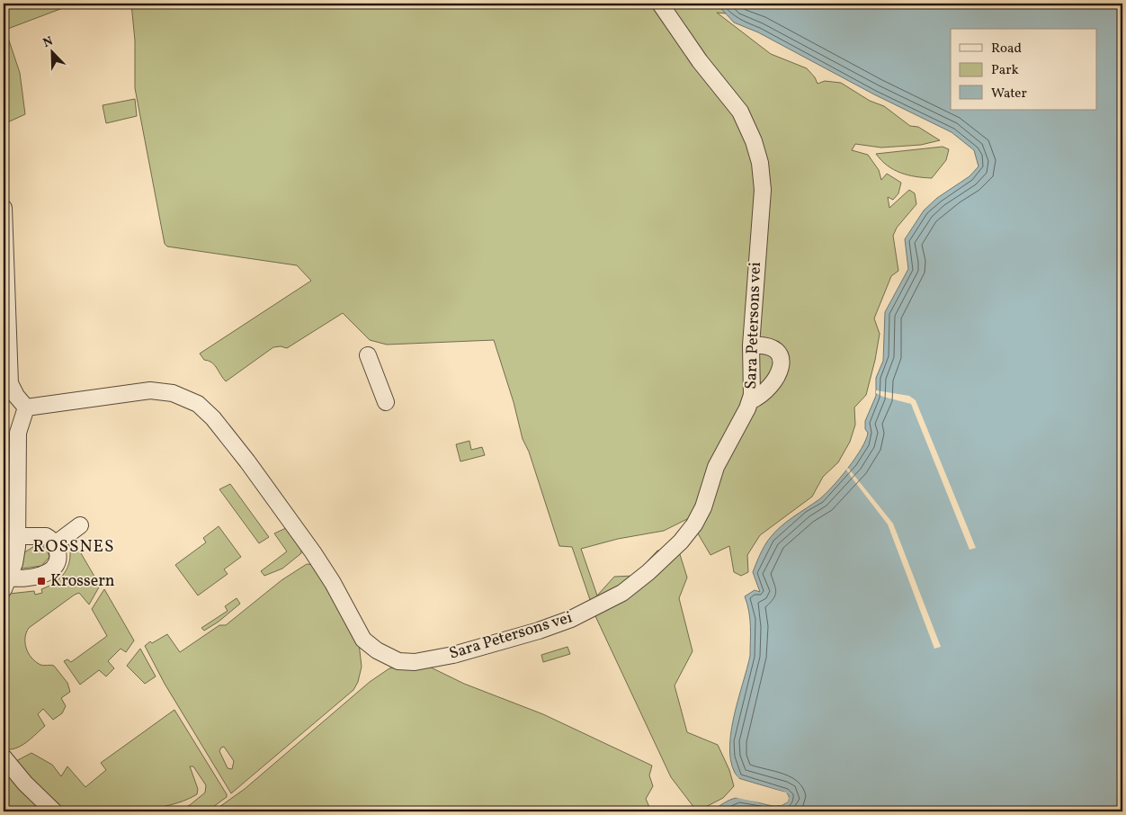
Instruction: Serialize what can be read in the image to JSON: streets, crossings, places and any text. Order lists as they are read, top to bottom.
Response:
{
  "streets": {
    "street": ["Sara Petersons vei"]
  },
  "districts": ["ROSSNES"],
  "places": {
    "transit": ["Krossern"]
  },
  "legend": ["Road", "Park", "Water"],
  "north": "top left"
}
